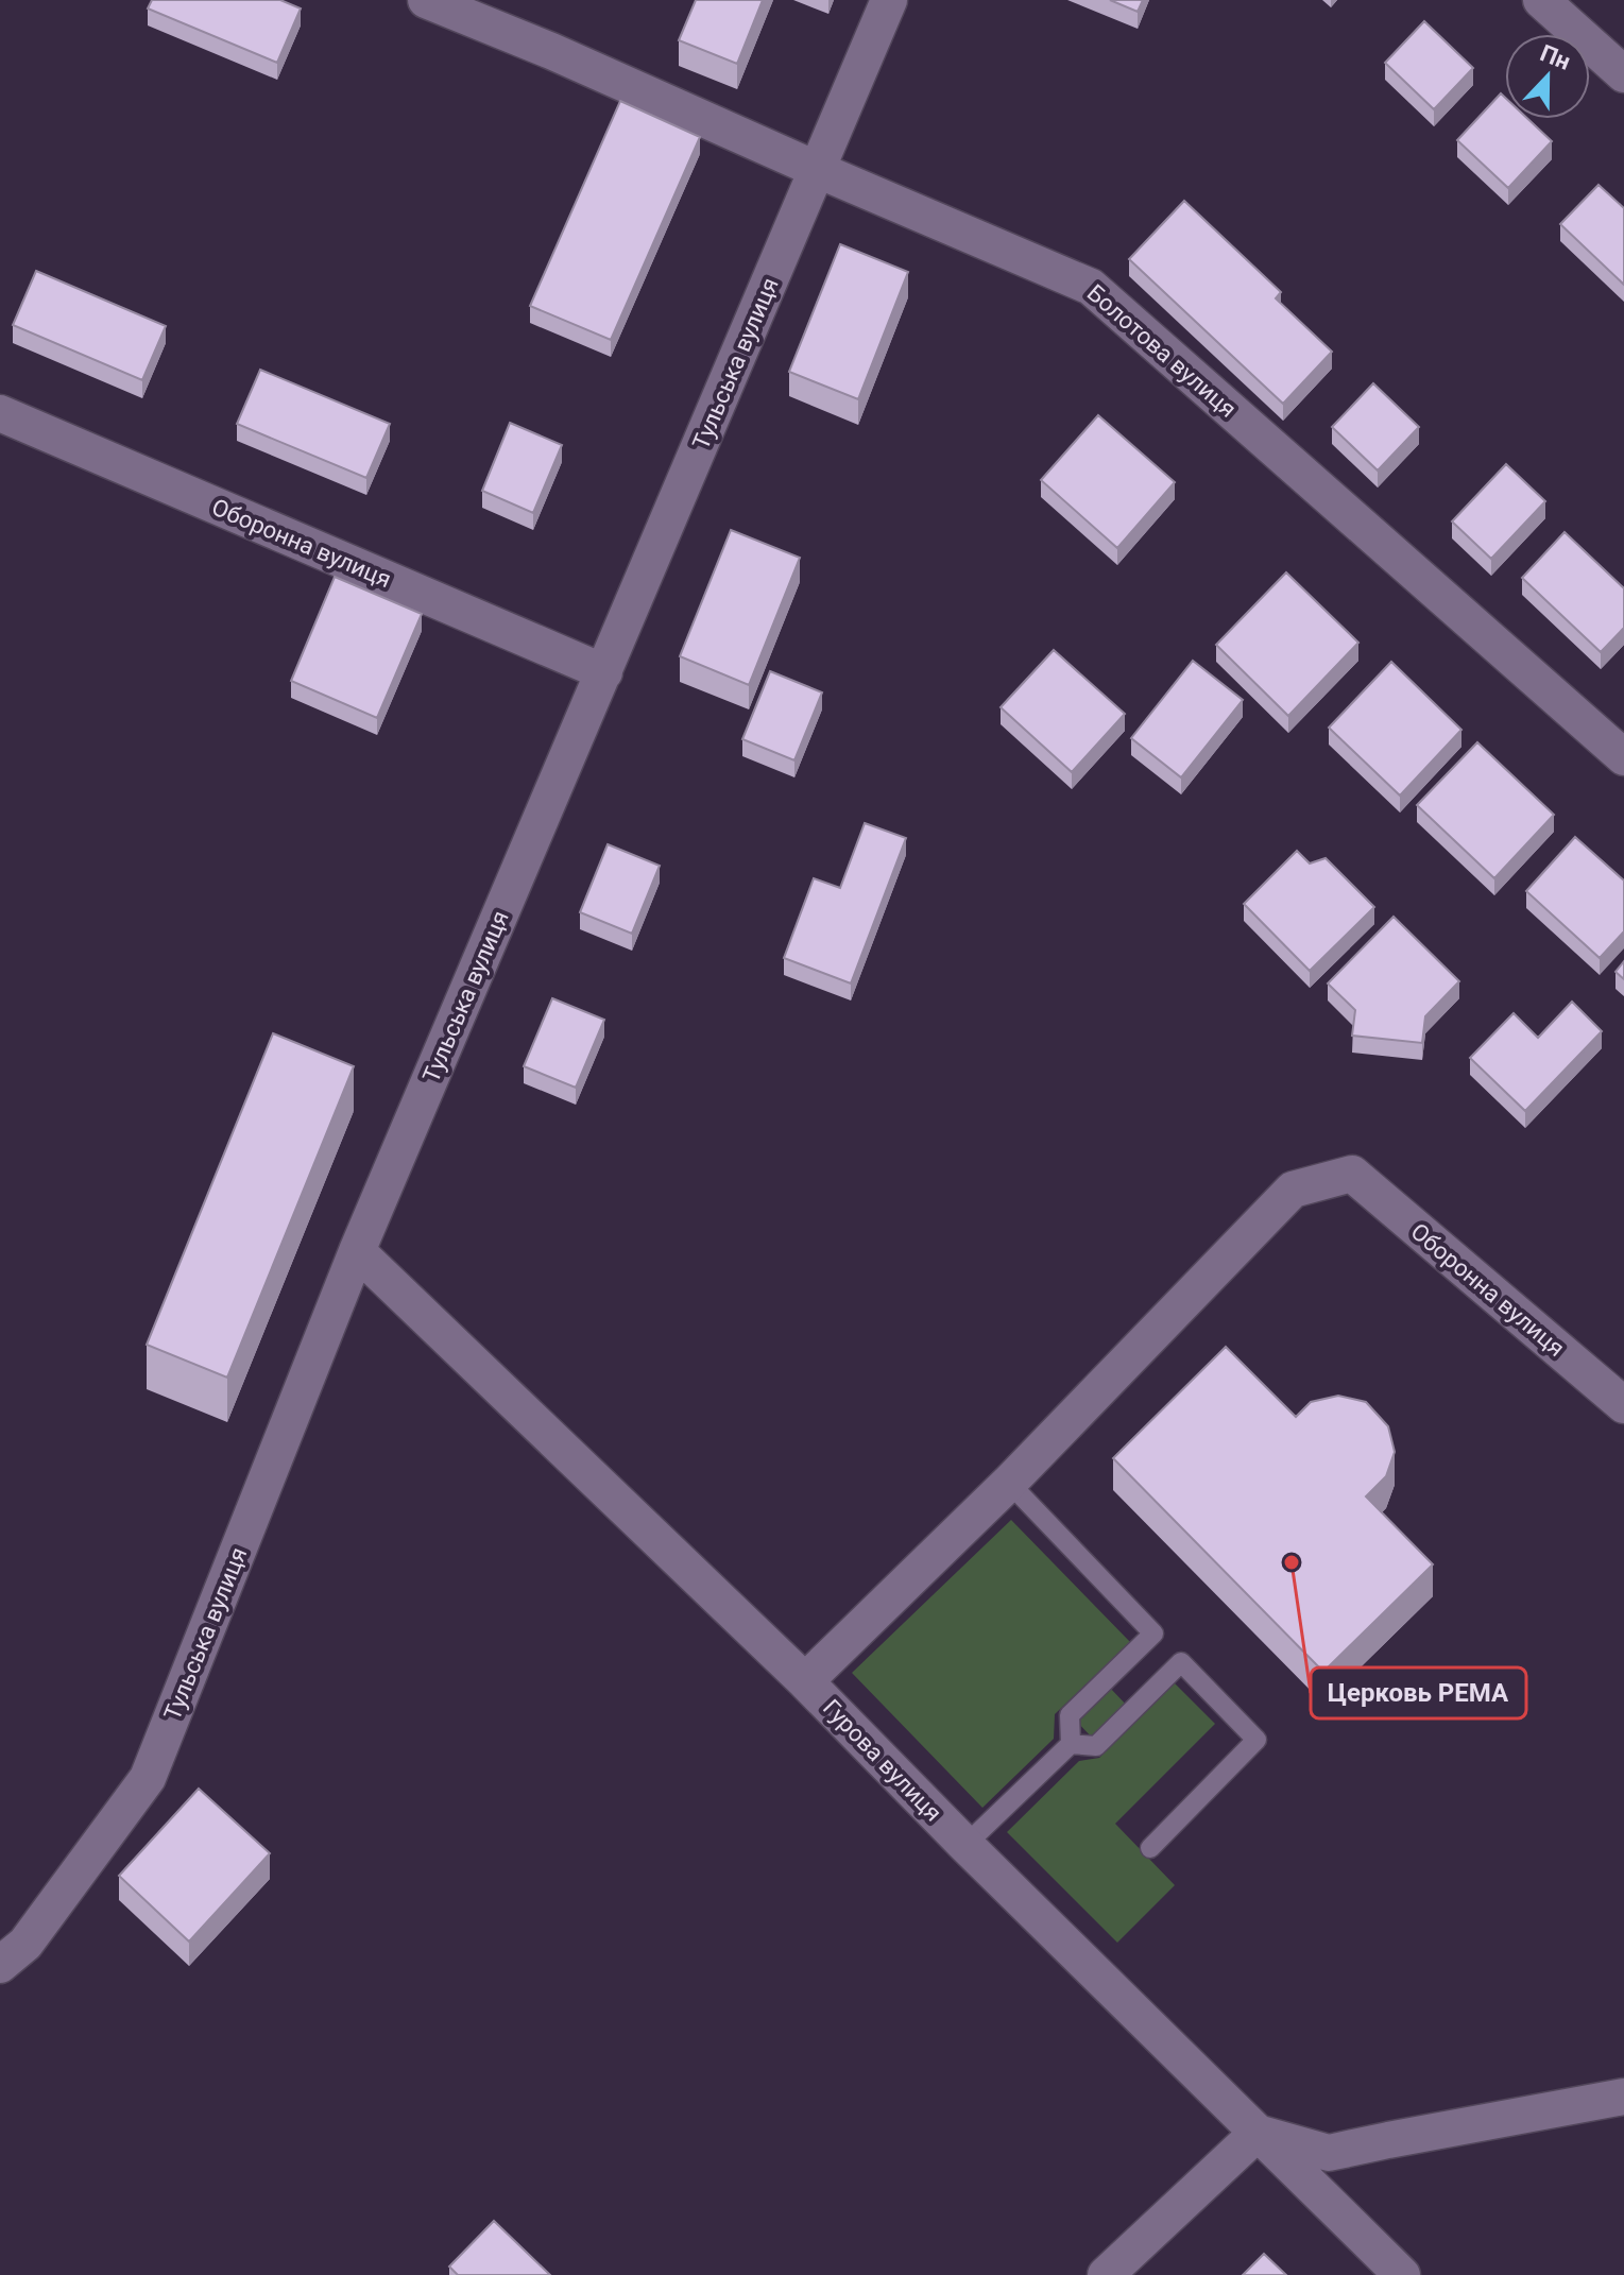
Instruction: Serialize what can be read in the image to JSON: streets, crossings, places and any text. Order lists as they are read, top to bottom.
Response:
{
  "streets": {
    "street": [
      "Болотова вулиця",
      "Тульська вулиця",
      "Оборонна вулиця",
      "Гурова вулиця"
    ]
  },
  "crossings": [
    ["Болотова вулиця", "Тульська вулиця"],
    ["Тульська вулиця", "Оборонна вулиця"],
    ["Тульська вулиця", "Гурова вулиця"]
  ],
  "places": ["Церковь РЕМА"],
  "north": "top"
}
